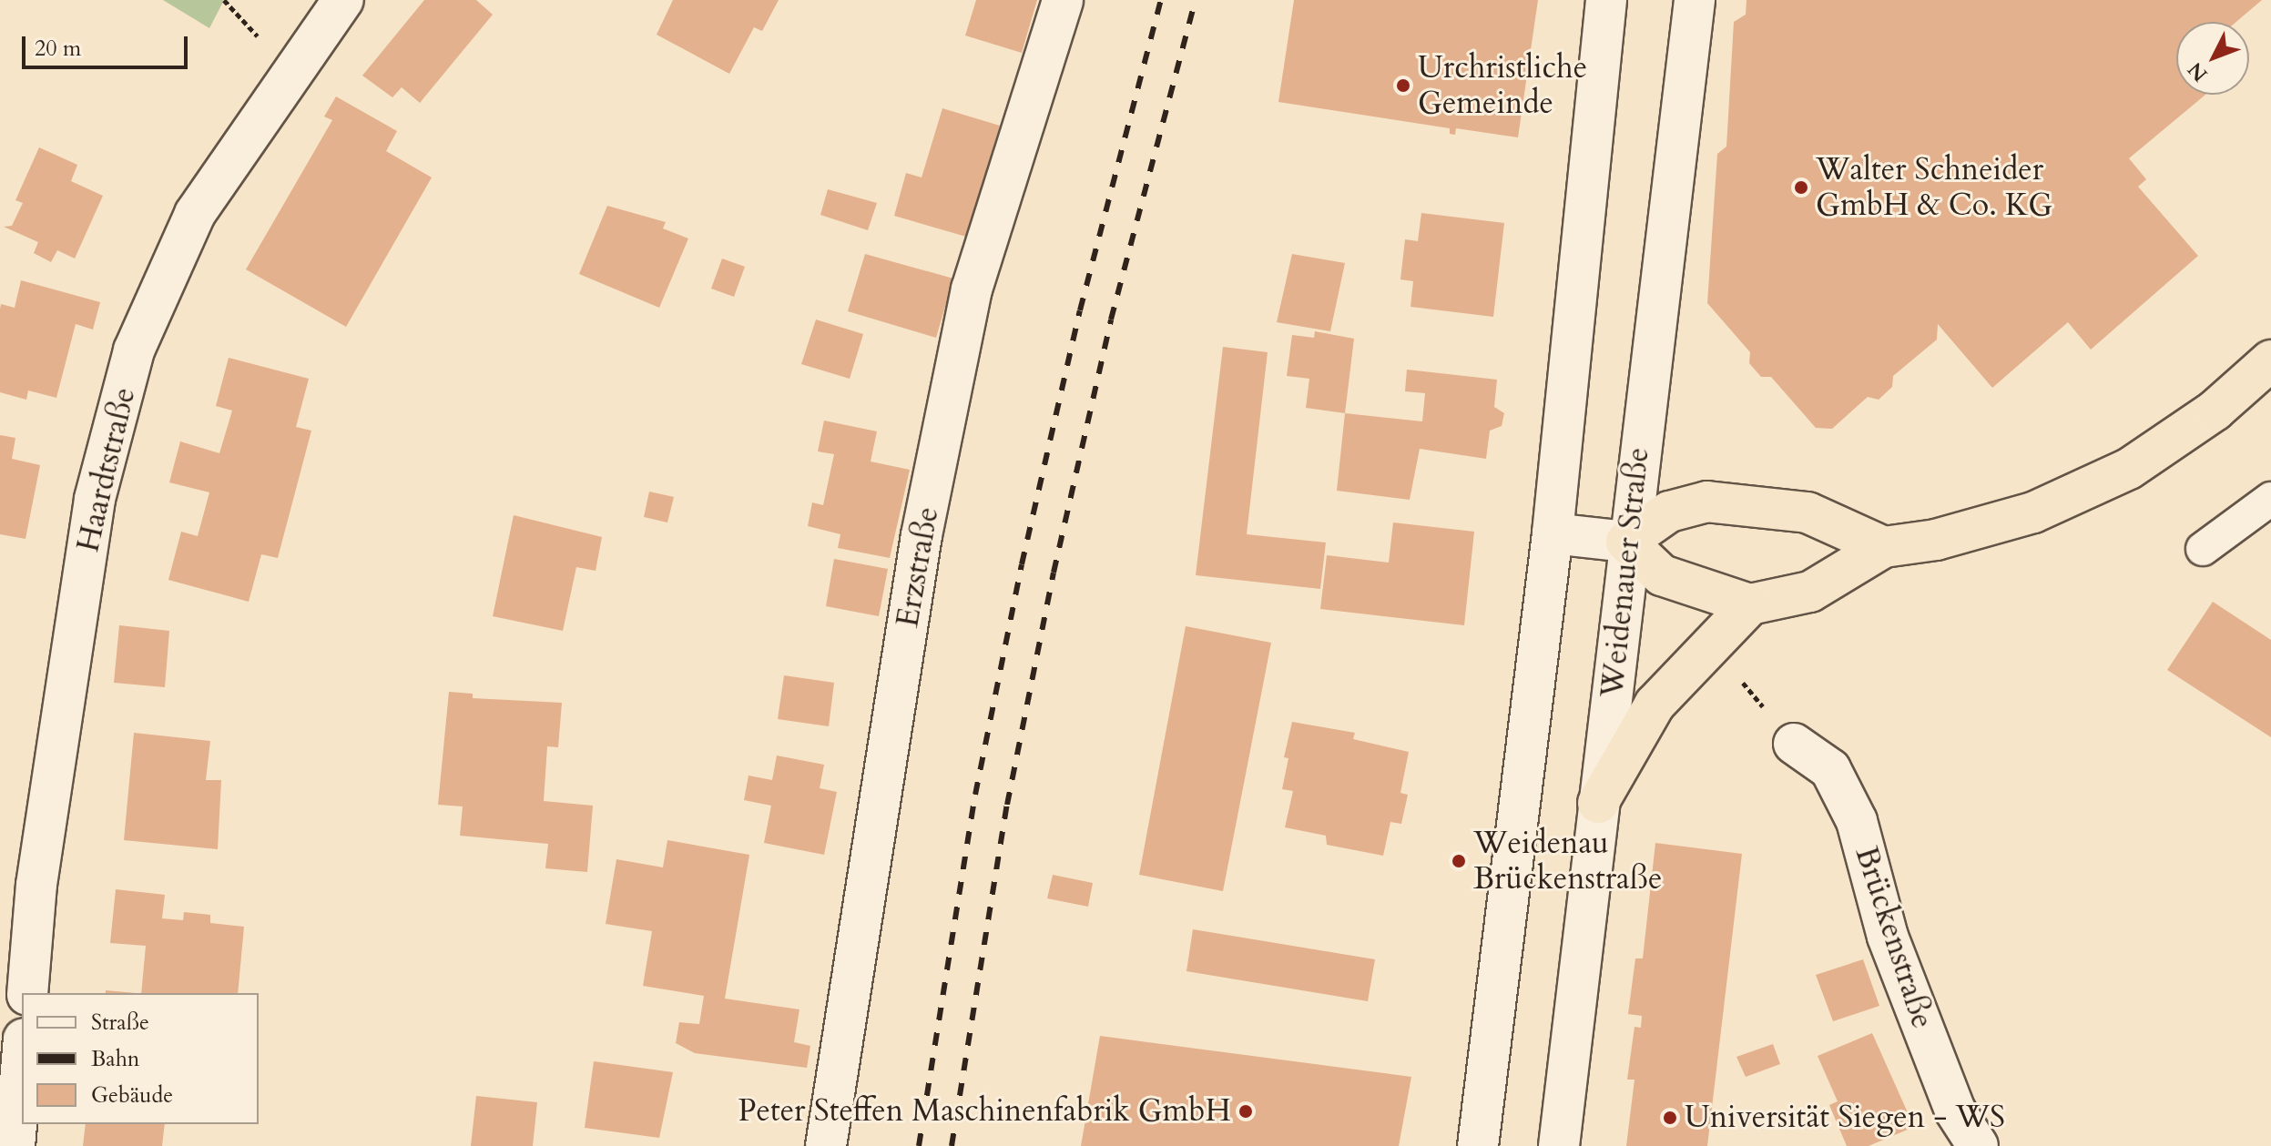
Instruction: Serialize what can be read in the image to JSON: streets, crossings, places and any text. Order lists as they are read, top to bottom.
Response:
{
  "streets": {
    "street": [
      "Haardtstraße",
      "Erzstraße",
      "Weidenauer Straße",
      "Brückenstraße"
    ]
  },
  "places": [
    "Urchristliche Gemeinde",
    "Walter Schneider GmbH & Co. KG",
    "Weidenau Brückenstraße",
    "Peter Steffen Maschinenfabrik GmbH",
    "Universität Siegen - WS"
  ],
  "legend": ["Straße", "Bahn", "Gebäude"],
  "scale_bar": "20 m",
  "north": "bottom left"
}
